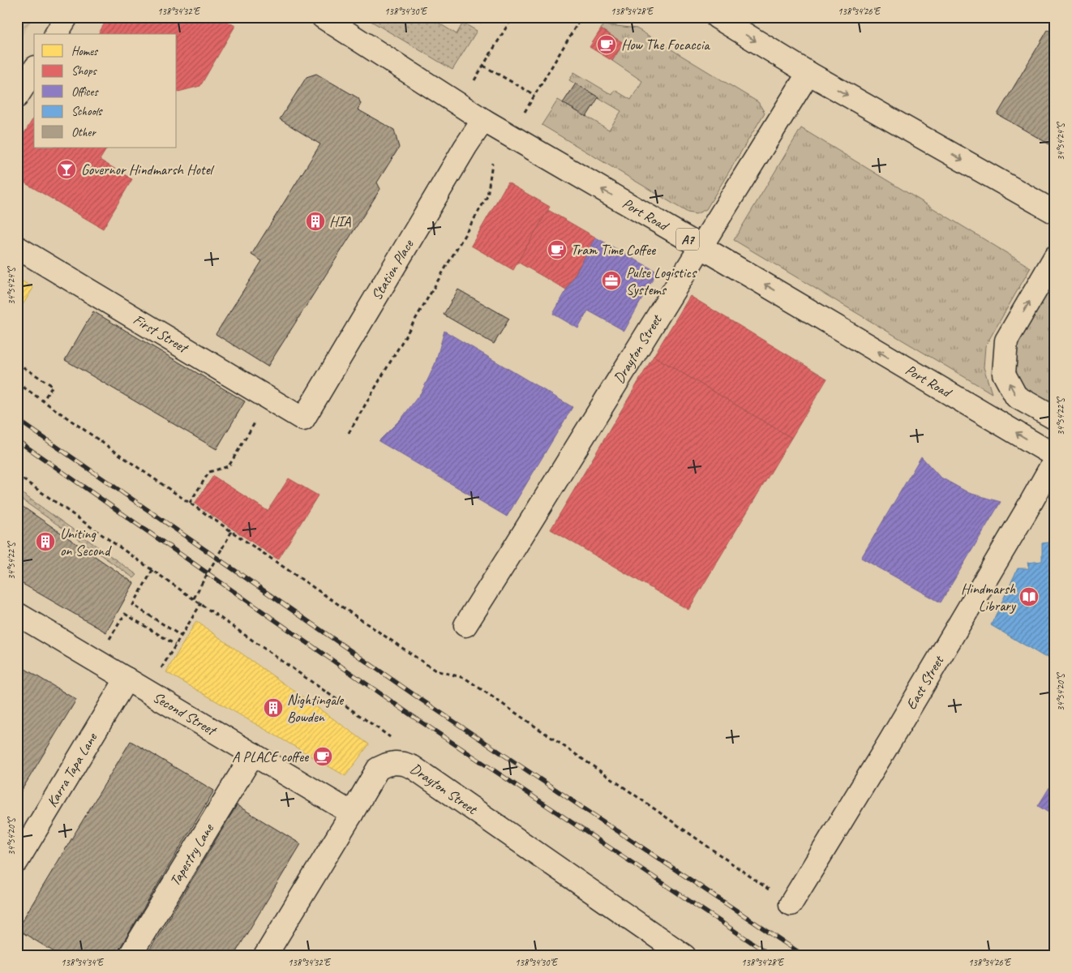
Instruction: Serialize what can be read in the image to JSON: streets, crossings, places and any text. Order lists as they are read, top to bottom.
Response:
{
  "streets": {
    "main road": [
      "Port Road",
      "A7",
      "Station Place",
      "First Street",
      "Drayton Street",
      "East Street",
      "Second Street",
      "Karra Tapa Lane",
      "Tapestry Lane"
    ]
  },
  "crossings": [
    ["Port Road", "Station Place"],
    ["Port Road", "Drayton Street"],
    ["Station Place", "First Street"],
    ["Drayton Street", "Second Street"],
    ["Second Street", "Karra Tapa Lane"],
    ["Second Street", "Tapestry Lane"]
  ],
  "one_way": ["Port Road"],
  "places": {
    "cafe": ["How The Focaccia", "Tram Time Coffee", "A PLACE coffee"],
    "bar": ["Governor Hindmarsh Hotel"],
    "building": ["HIA", "Uniting on Second", "Nightingale Bowden"],
    "office": ["Pulse Logistics Systems"],
    "library": ["Hindmarsh Library"]
  },
  "legend": [
    "Homes",
    "Shops",
    "Offices",
    "Schools",
    "Other"
  ],
  "coordinates": [
    "138°34'32\"E",
    "138°34'30\"E",
    "138°34'28\"E",
    "138°34'26\"E",
    "34°54'24\"S",
    "34°54'22\"S",
    "34°54'20\"S",
    "138°34'34\"E"
  ]
}
